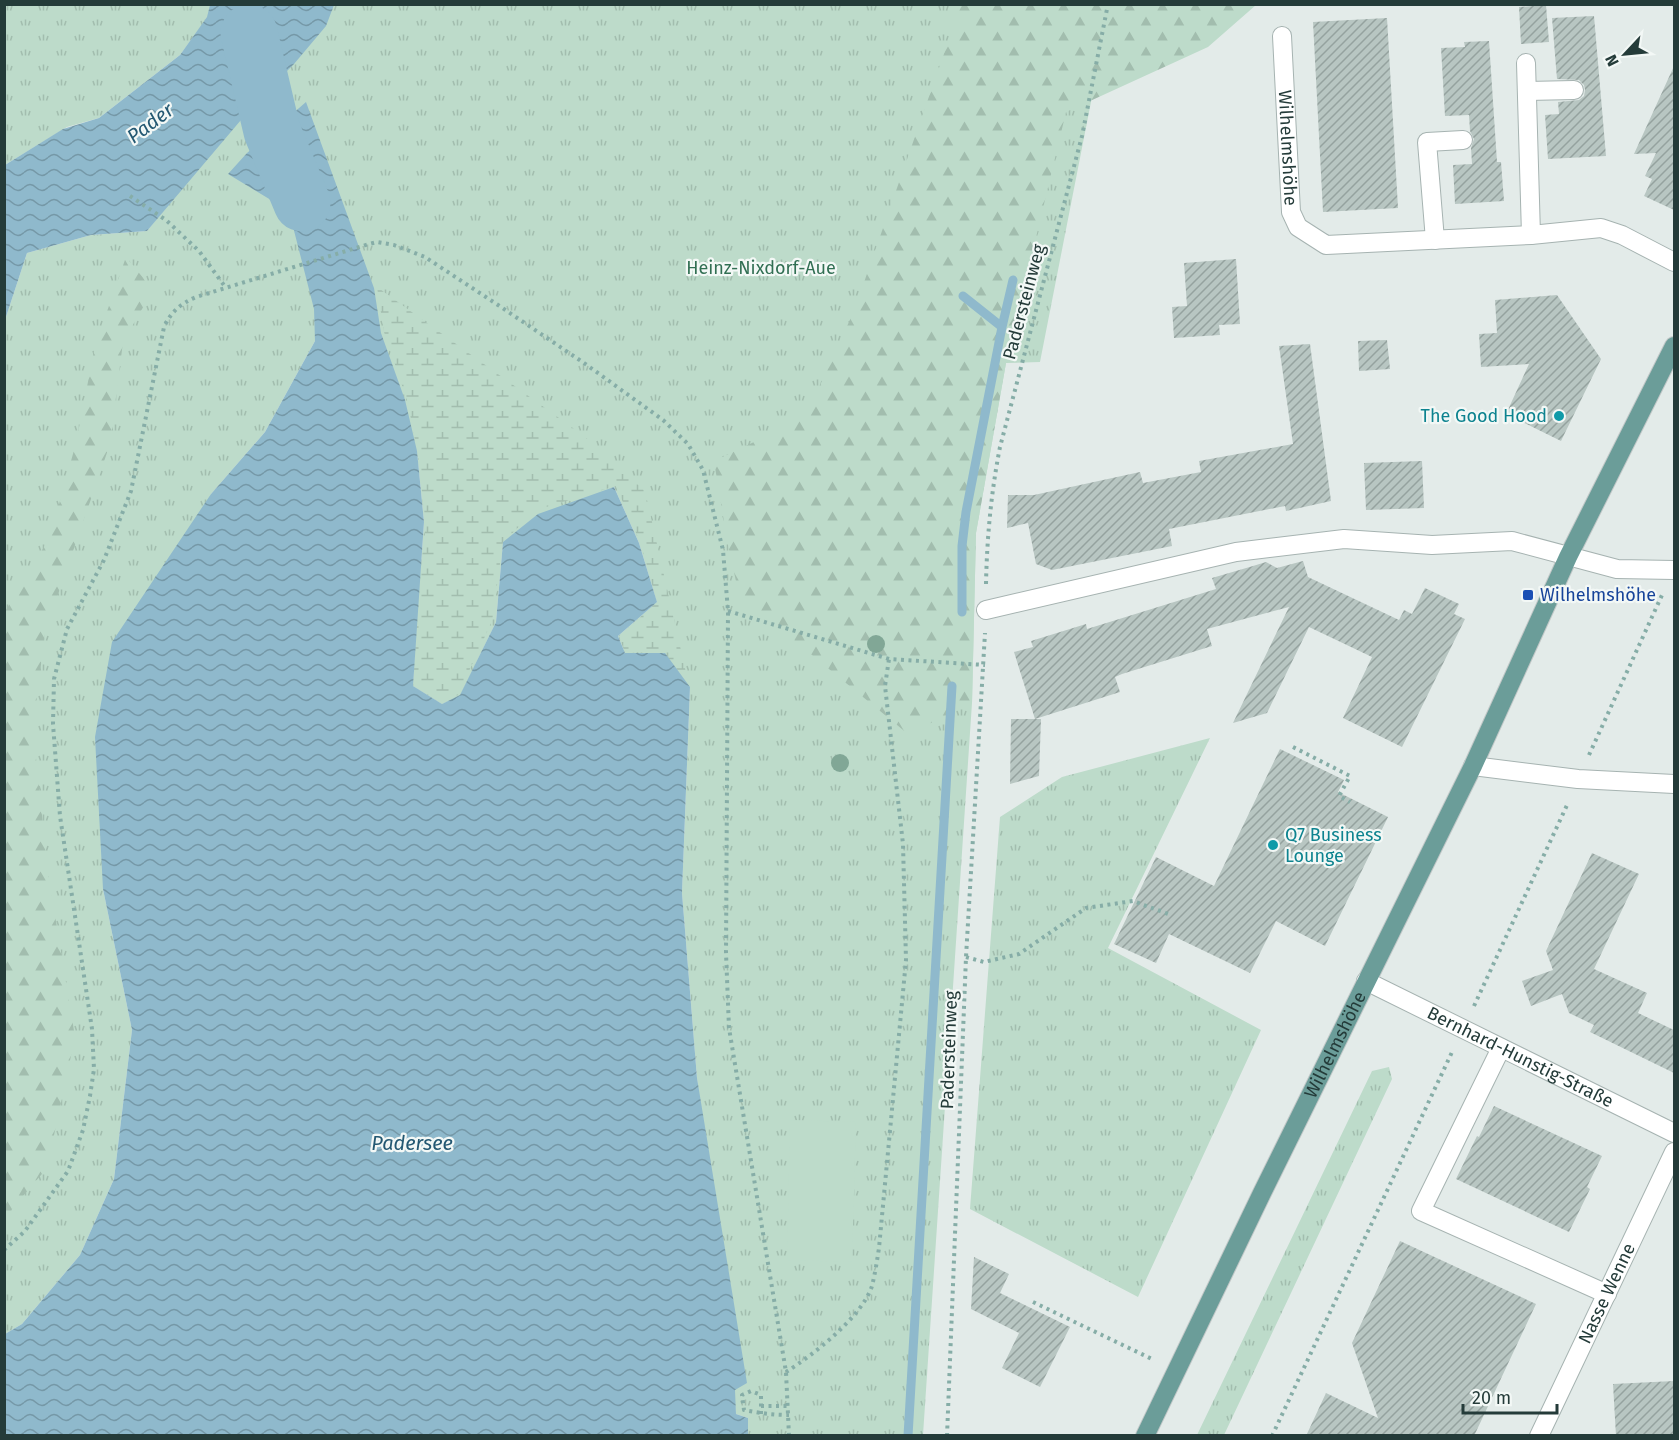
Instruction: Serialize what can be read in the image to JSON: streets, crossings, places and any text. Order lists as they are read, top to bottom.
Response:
{
  "streets": {
    "main road": ["Wilhelmshöhe"],
    "street": ["Bernhard-Hunstig-Straße", "Nasse Wenne"],
    "path": ["Padersteinweg"]
  },
  "crossings": [
    ["Wilhelmshöhe", "Bernhard-Hunstig-Straße"]
  ],
  "water": ["Pader", "Padersee"],
  "parks": ["Heinz-Nixdorf-Aue"],
  "places": {
    "other": ["The Good Hood", "Q7 Business Lounge"],
    "transit": ["Wilhelmshöhe"]
  },
  "scale_bar": "20 m",
  "north": "bottom left"
}
